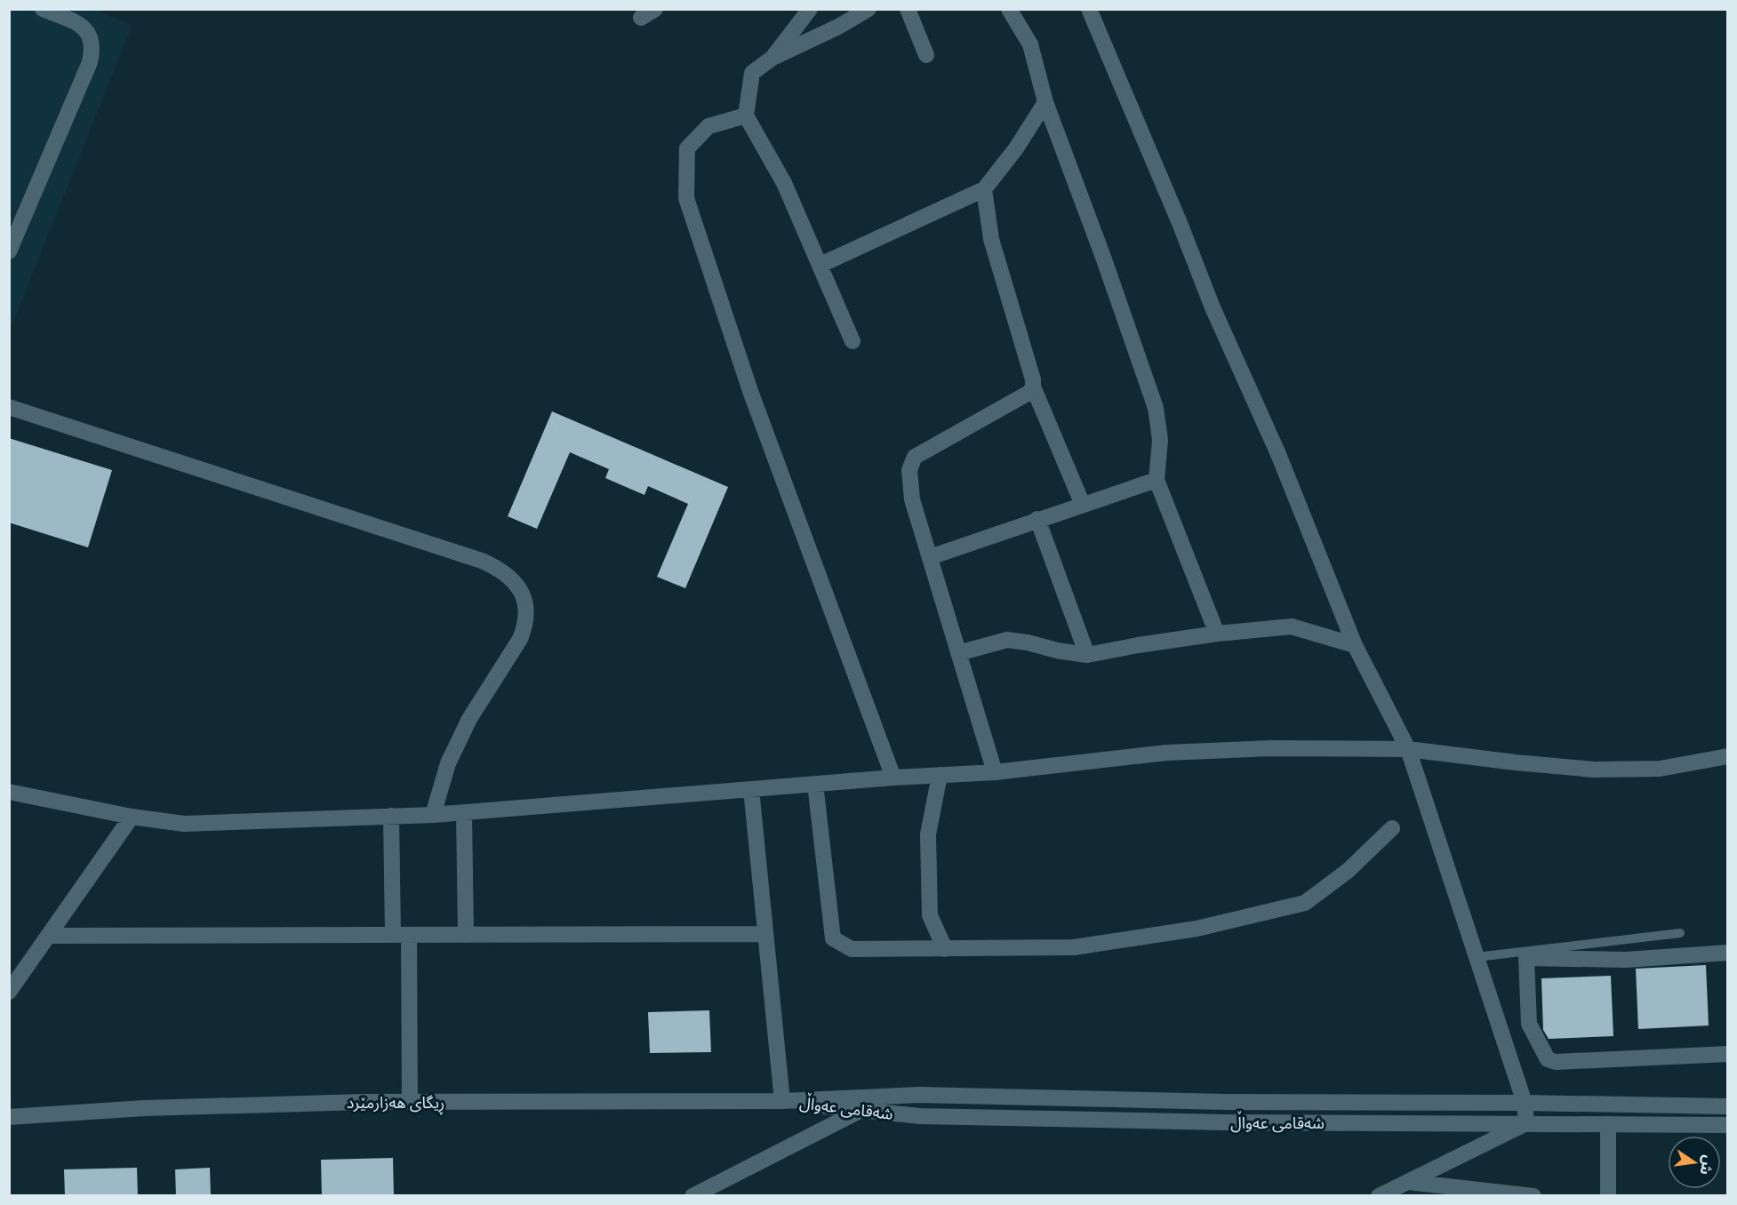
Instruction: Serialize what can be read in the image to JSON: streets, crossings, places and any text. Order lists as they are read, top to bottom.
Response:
{
  "streets": {
    "street": ["ڕیگای هەزارمێرد", "شەقامی عەواڵ"]
  },
  "crossings": [
    ["ڕیگای هەزارمێرد", "شەقامی عەواڵ"]
  ],
  "north": "right"
}
